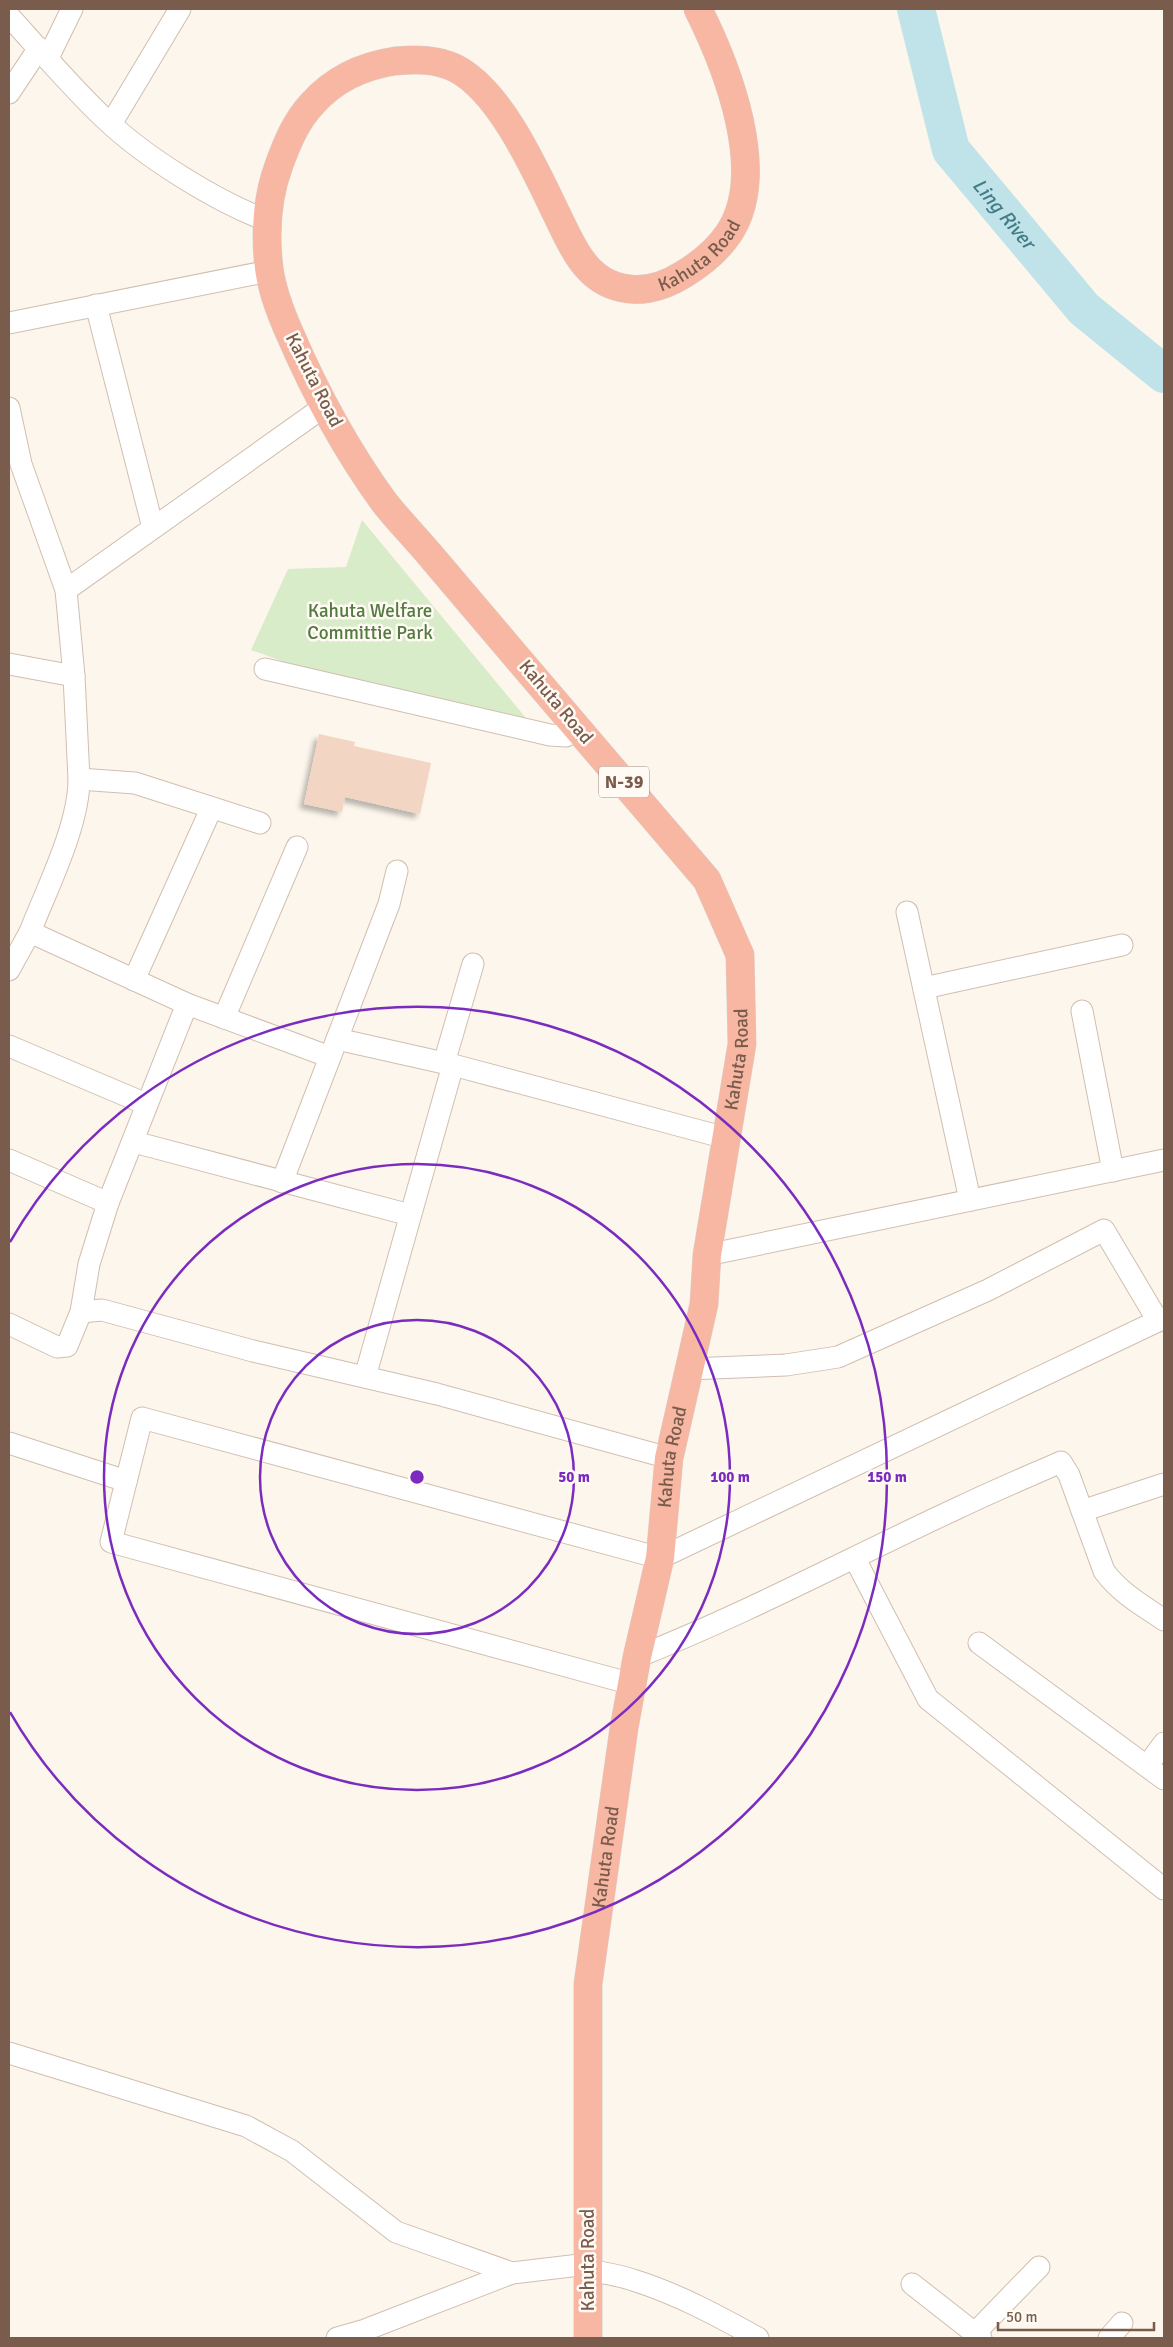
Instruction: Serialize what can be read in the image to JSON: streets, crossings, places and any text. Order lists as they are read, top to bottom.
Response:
{
  "streets": {
    "highway": ["Kahuta Road", "N-39"]
  },
  "water": ["Ling River"],
  "parks": ["Kahuta Welfare Committie Park"],
  "scale_bar": "50 m",
  "rings": ["50 m", "100 m", "150 m"]
}
